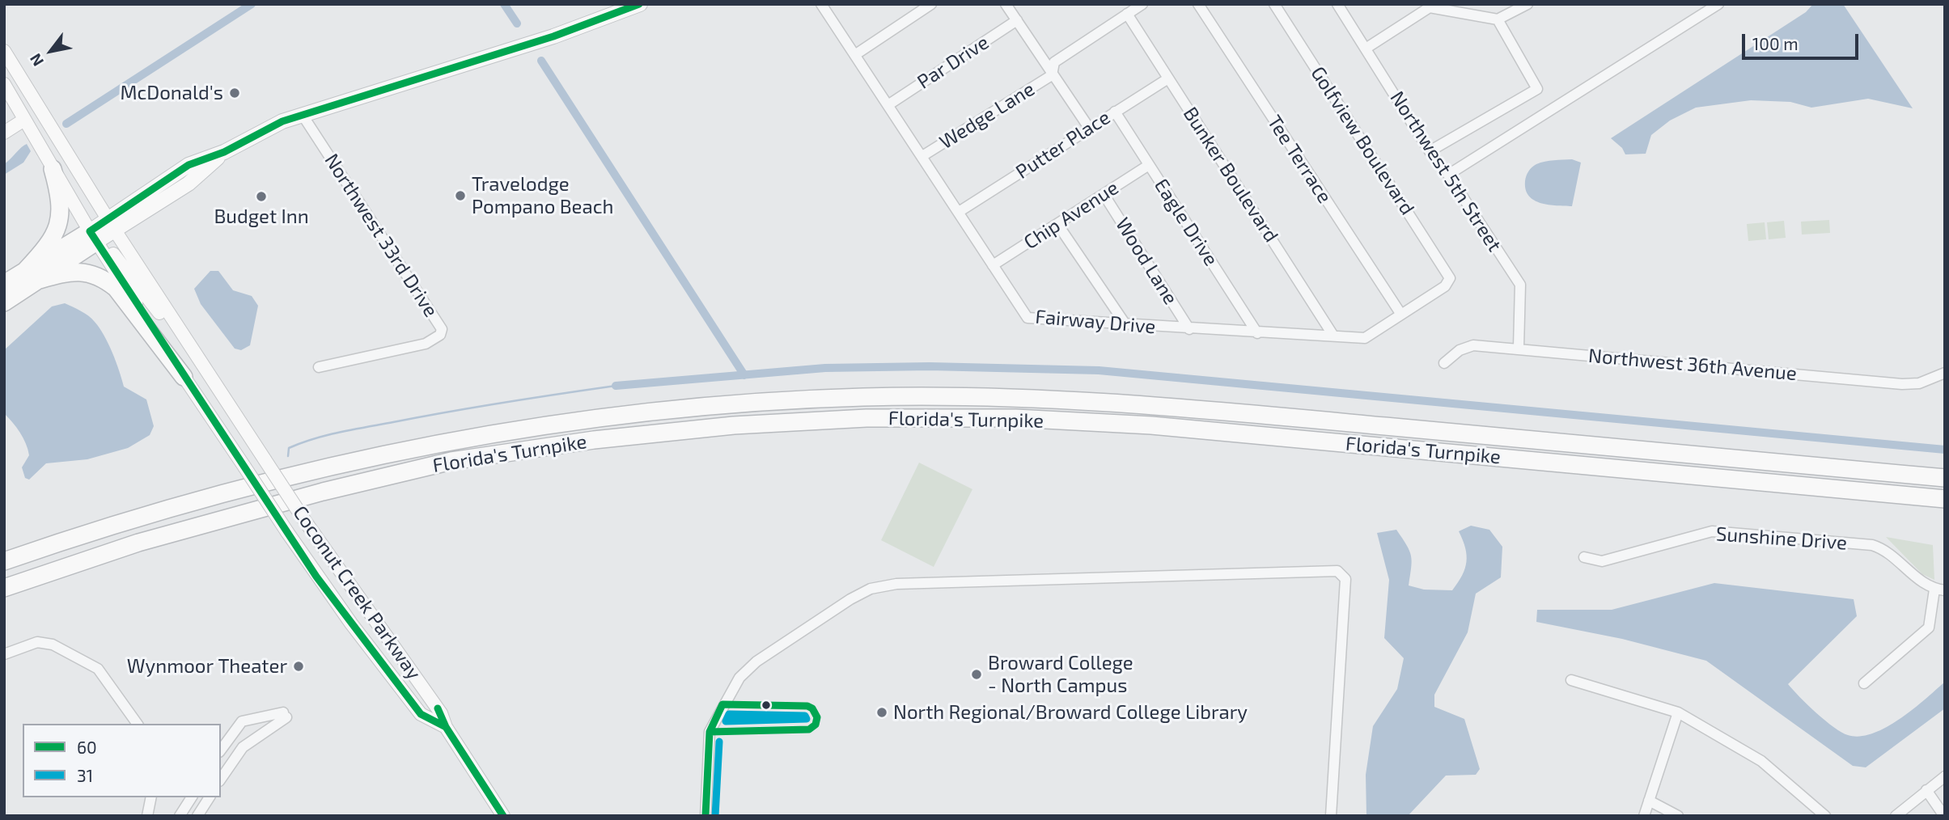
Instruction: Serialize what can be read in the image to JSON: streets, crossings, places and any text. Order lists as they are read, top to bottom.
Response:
{
  "streets": {
    "highway": ["Florida's Turnpike"],
    "main road": ["Coconut Creek Parkway"],
    "street": [
      "Par Drive",
      "Wedge Lane",
      "Golfview Boulevard",
      "Putter Place",
      "Tee Terrace",
      "Northwest 5th Street",
      "Bunker Boulevard",
      "Chip Avenue",
      "Eagle Drive",
      "Northwest 33rd Drive",
      "Wood Lane",
      "Fairway Drive",
      "Northwest 36th Avenue",
      "Sunshine Drive"
    ]
  },
  "crossings": [
    ["Par Drive", "Fairway Drive"],
    ["Wedge Lane", "Fairway Drive"],
    ["Golfview Boulevard", "Fairway Drive"],
    ["Putter Place", "Bunker Boulevard"],
    ["Putter Place", "Eagle Drive"],
    ["Putter Place", "Fairway Drive"],
    ["Tee Terrace", "Fairway Drive"],
    ["Northwest 5th Street", "Northwest 36th Avenue"],
    ["Bunker Boulevard", "Fairway Drive"],
    ["Chip Avenue", "Eagle Drive"],
    ["Chip Avenue", "Wood Lane"],
    ["Chip Avenue", "Fairway Drive"],
    ["Eagle Drive", "Fairway Drive"],
    ["Wood Lane", "Fairway Drive"]
  ],
  "places": [
    "McDonald's",
    "Travelodge Pompano Beach",
    "Budget Inn",
    "Wynmoor Theater",
    "Broward College - North Campus",
    "North Regional/Broward College Library"
  ],
  "lines": ["transit line 60", "transit line 31"],
  "legend": ["60", "31"],
  "scale_bar": "100 m",
  "north": "bottom left"
}
